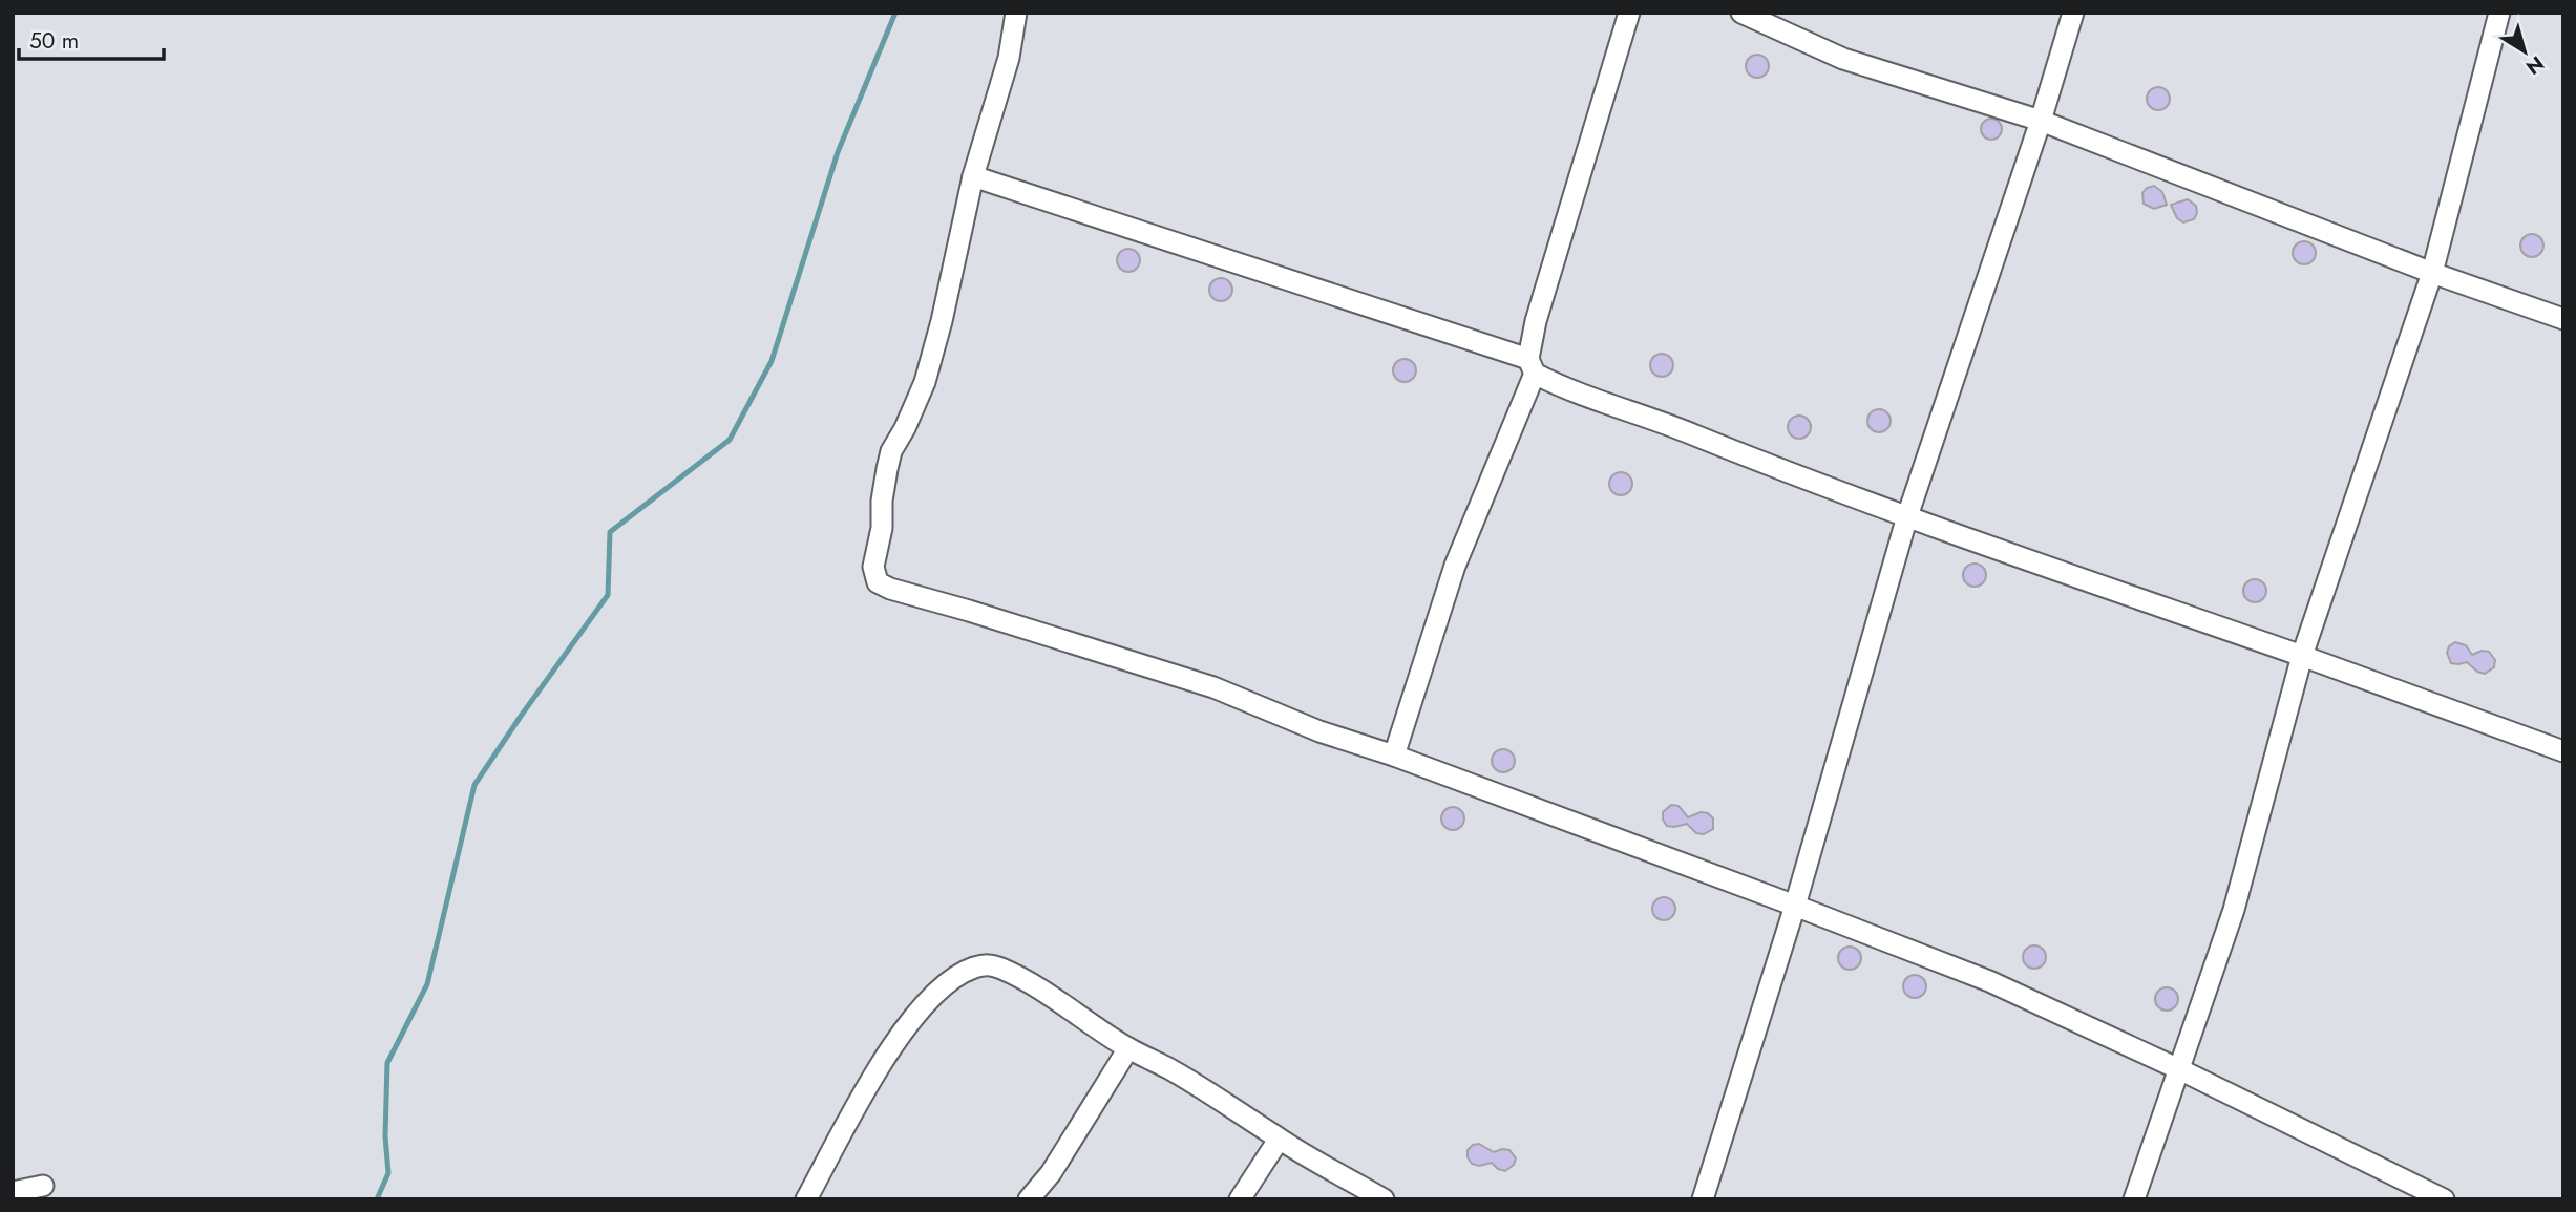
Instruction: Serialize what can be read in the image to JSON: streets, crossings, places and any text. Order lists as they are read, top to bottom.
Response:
{
  "scale_bar": "50 m",
  "north": "bottom right"
}
